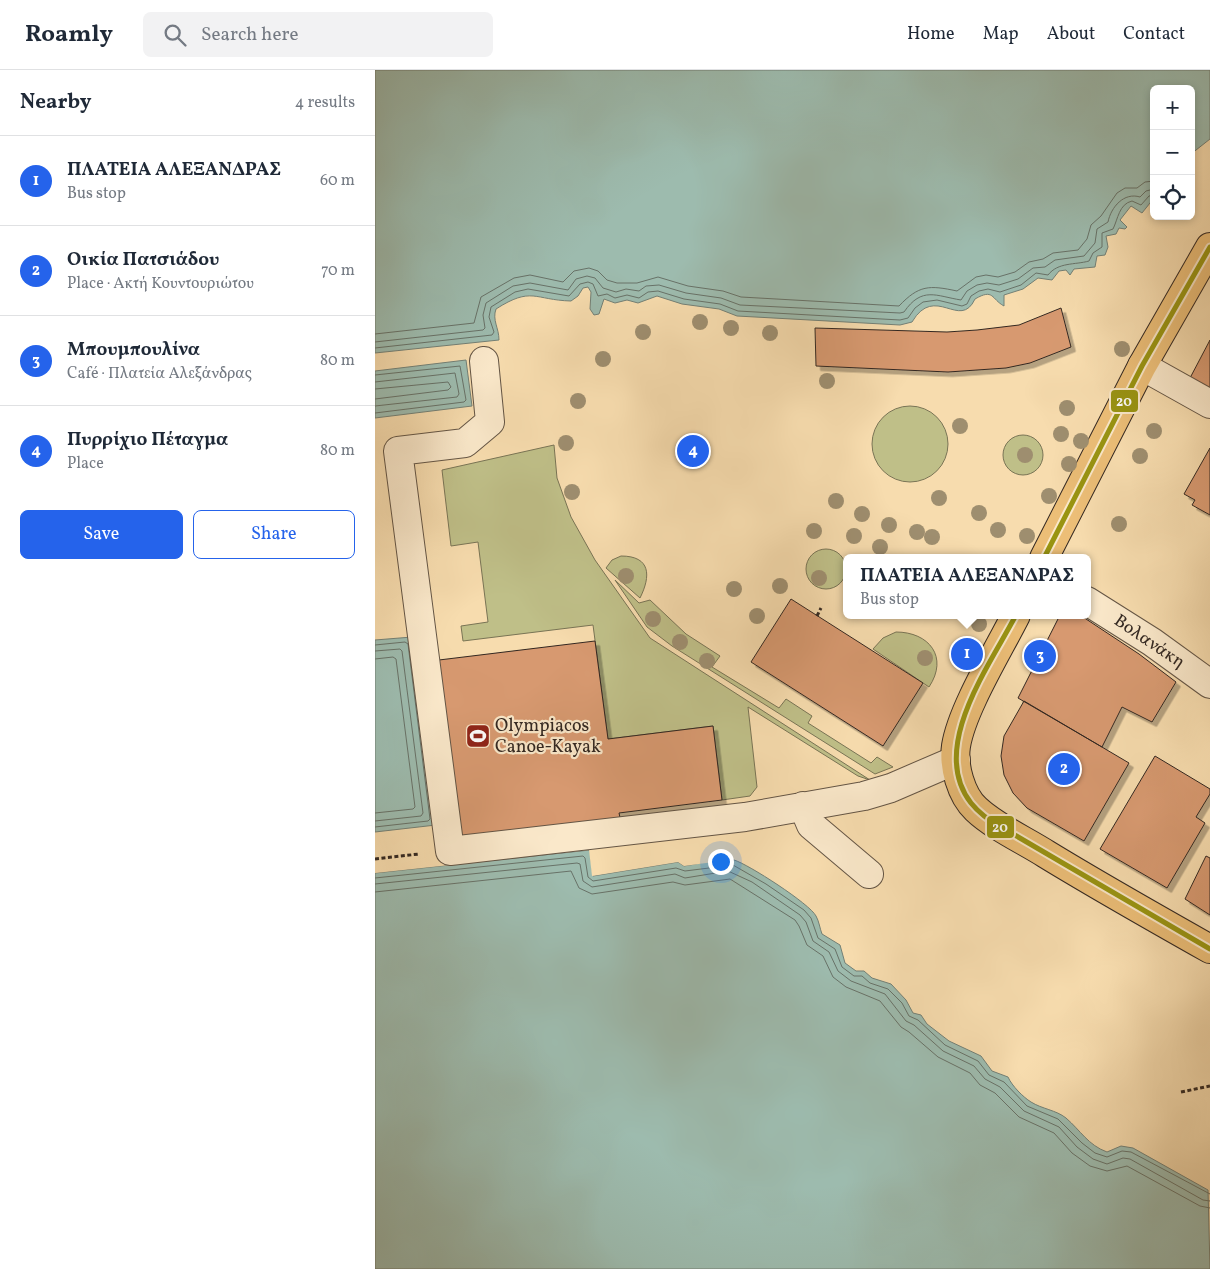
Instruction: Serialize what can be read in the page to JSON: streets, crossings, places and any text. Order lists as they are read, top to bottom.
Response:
{
  "streets": {
    "street": ["Βολανάκη"]
  },
  "places": {
    "sports": ["Olympiacos Canoe-Kayak"]
  },
  "lines": ["transit line 20"],
  "page": {
    "header": "Roamly",
    "search": "Search here",
    "nav": [
      "Home",
      "Map",
      "About",
      "Contact"
    ],
    "heading": ["Nearby", "4 results"],
    "map_buttons": ["+", "−"],
    "list": [
      {
        "mark": "1",
        "name": "ΠΛΑΤΕΙΑ ΑΛΕΞΑΝΔΡΑΣ",
        "note": "Bus stop",
        "value": "60 m"
      },
      {
        "mark": "2",
        "name": "Οικία Πατσιάδου",
        "note": "Place · Ακτή Κουντουριώτου",
        "value": "70 m"
      },
      {
        "mark": "3",
        "name": "Μπουμπουλίνα",
        "note": "Café · Πλατεία Αλεξάνδρας",
        "value": "80 m"
      },
      {
        "mark": "4",
        "name": "Πυρρίχιο Πέταγμα",
        "note": "Place",
        "value": "80 m"
      }
    ],
    "pins": [
      "4",
      "1",
      "3",
      "2"
    ],
    "buttons": ["Save", "Share"],
    "popup": ["ΠΛΑΤΕΙΑ ΑΛΕΞΑΝΔΡΑΣ", "Bus stop"]
  }
}
